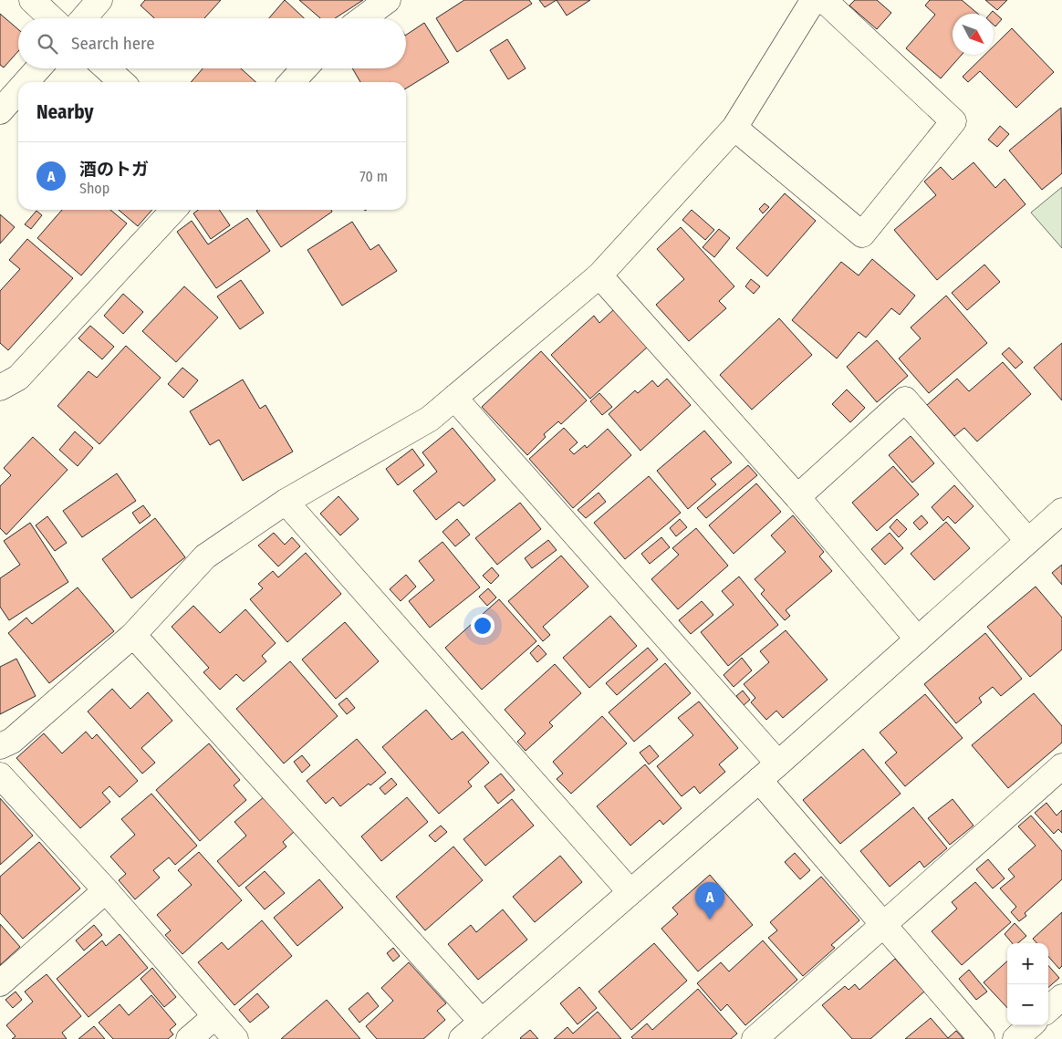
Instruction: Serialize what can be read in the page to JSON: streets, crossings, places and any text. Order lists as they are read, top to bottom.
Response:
{
  "north": "bottom right",
  "page": {
    "search": "Search here",
    "heading": "Nearby",
    "list": [
      {
        "mark": "A",
        "name": "酒のトガ",
        "note": "Shop",
        "value": "70 m"
      }
    ],
    "pins": "A",
    "map_buttons": ["+", "−"]
  }
}
